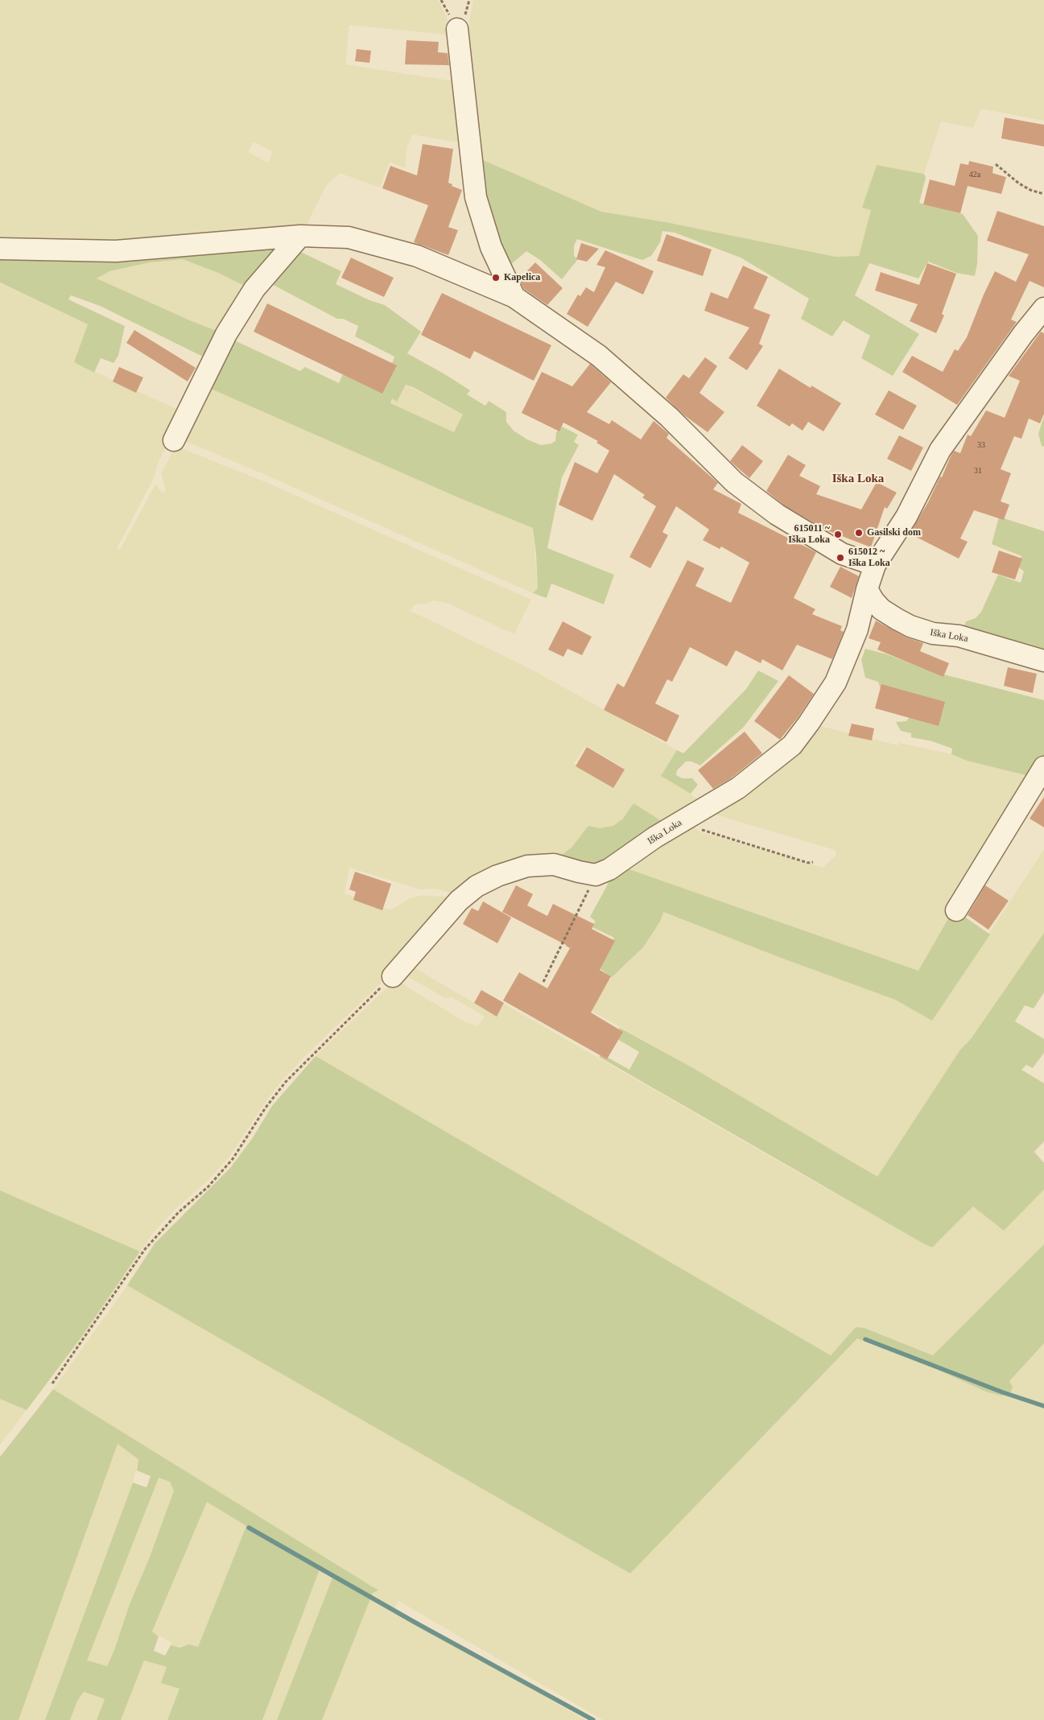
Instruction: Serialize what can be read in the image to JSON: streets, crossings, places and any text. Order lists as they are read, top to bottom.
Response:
{
  "streets": {
    "street": ["Iška Loka"]
  },
  "districts": ["Iška Loka"],
  "places": [
    "Kapelica",
    "Gasilski dom",
    "615011 ~ Iška Loka",
    "615012 ~ Iška Loka"
  ],
  "house_numbers": ["42a", "33", "31"]
}
